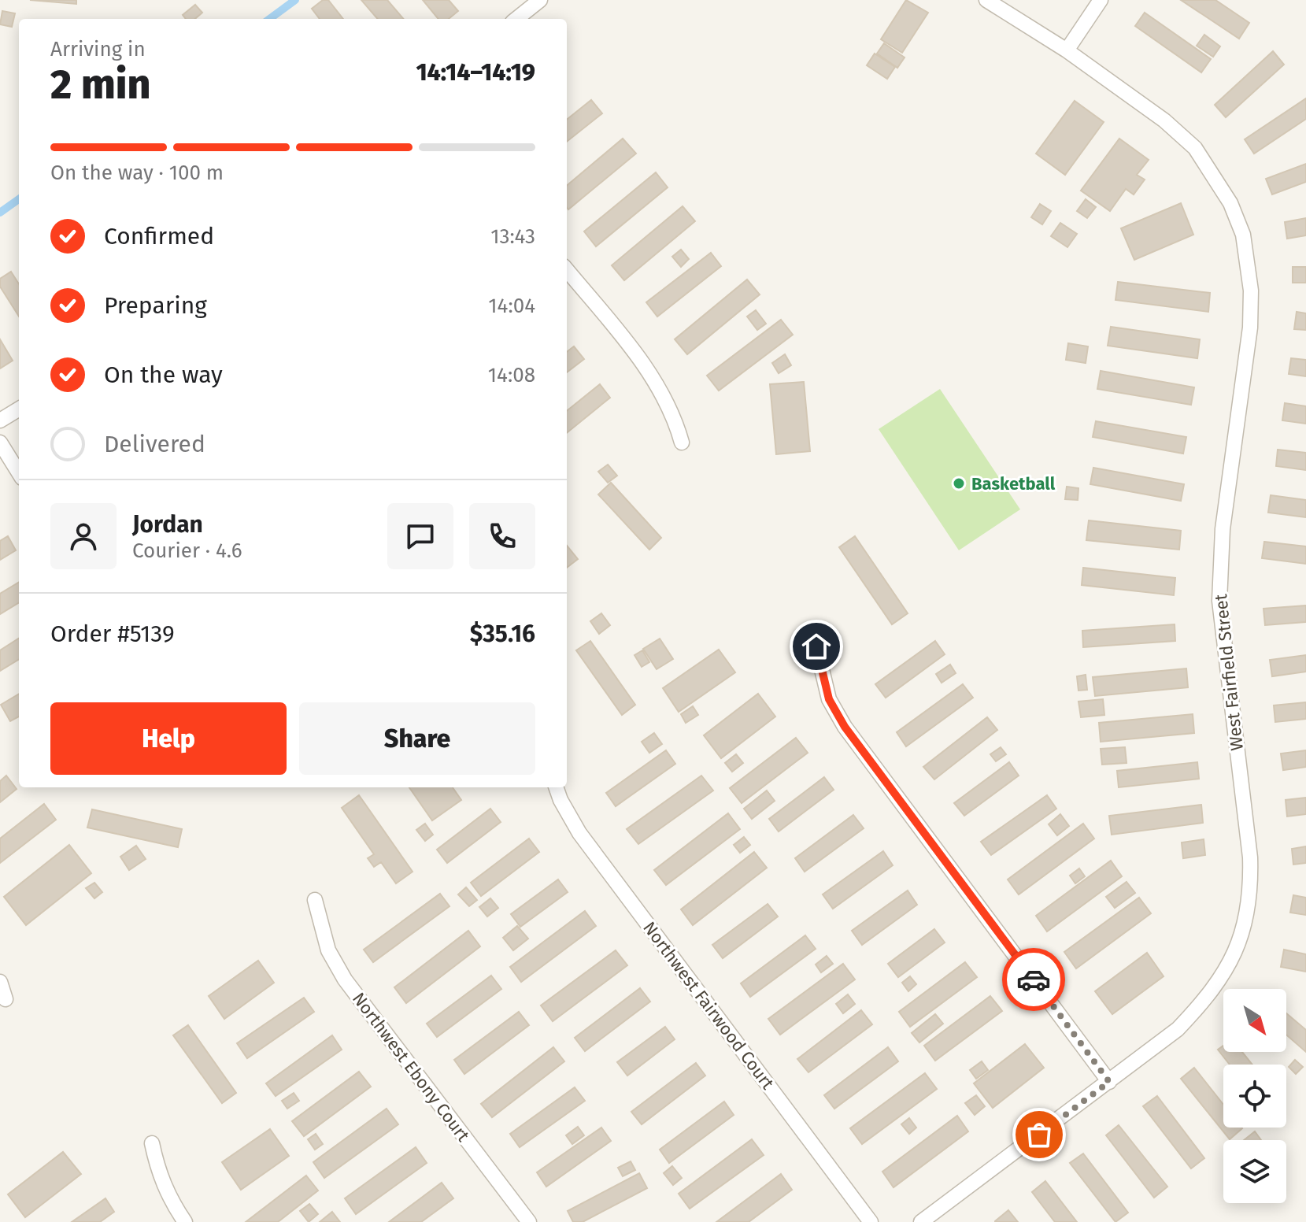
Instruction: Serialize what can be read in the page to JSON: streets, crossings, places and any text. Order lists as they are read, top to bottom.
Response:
{
  "streets": {
    "lane": ["West Fairfield Street", "Northwest Fairwood Court", "Northwest Ebony Court"]
  },
  "places": ["Basketball"],
  "north": "bottom right",
  "page": {
    "heading": ["2 min", "Arriving in", "14:14–14:19"],
    "panel": [
      "Jordan",
      "Courier · 4.6",
      "Order #5139",
      "$35.16"
    ],
    "bar": "On the way · 100 m",
    "list": [
      ["Confirmed", "13:43"],
      ["Preparing", "14:04"],
      ["On the way", "14:08"],
      "Delivered"
    ],
    "buttons": ["Help", "Share"]
  }
}
